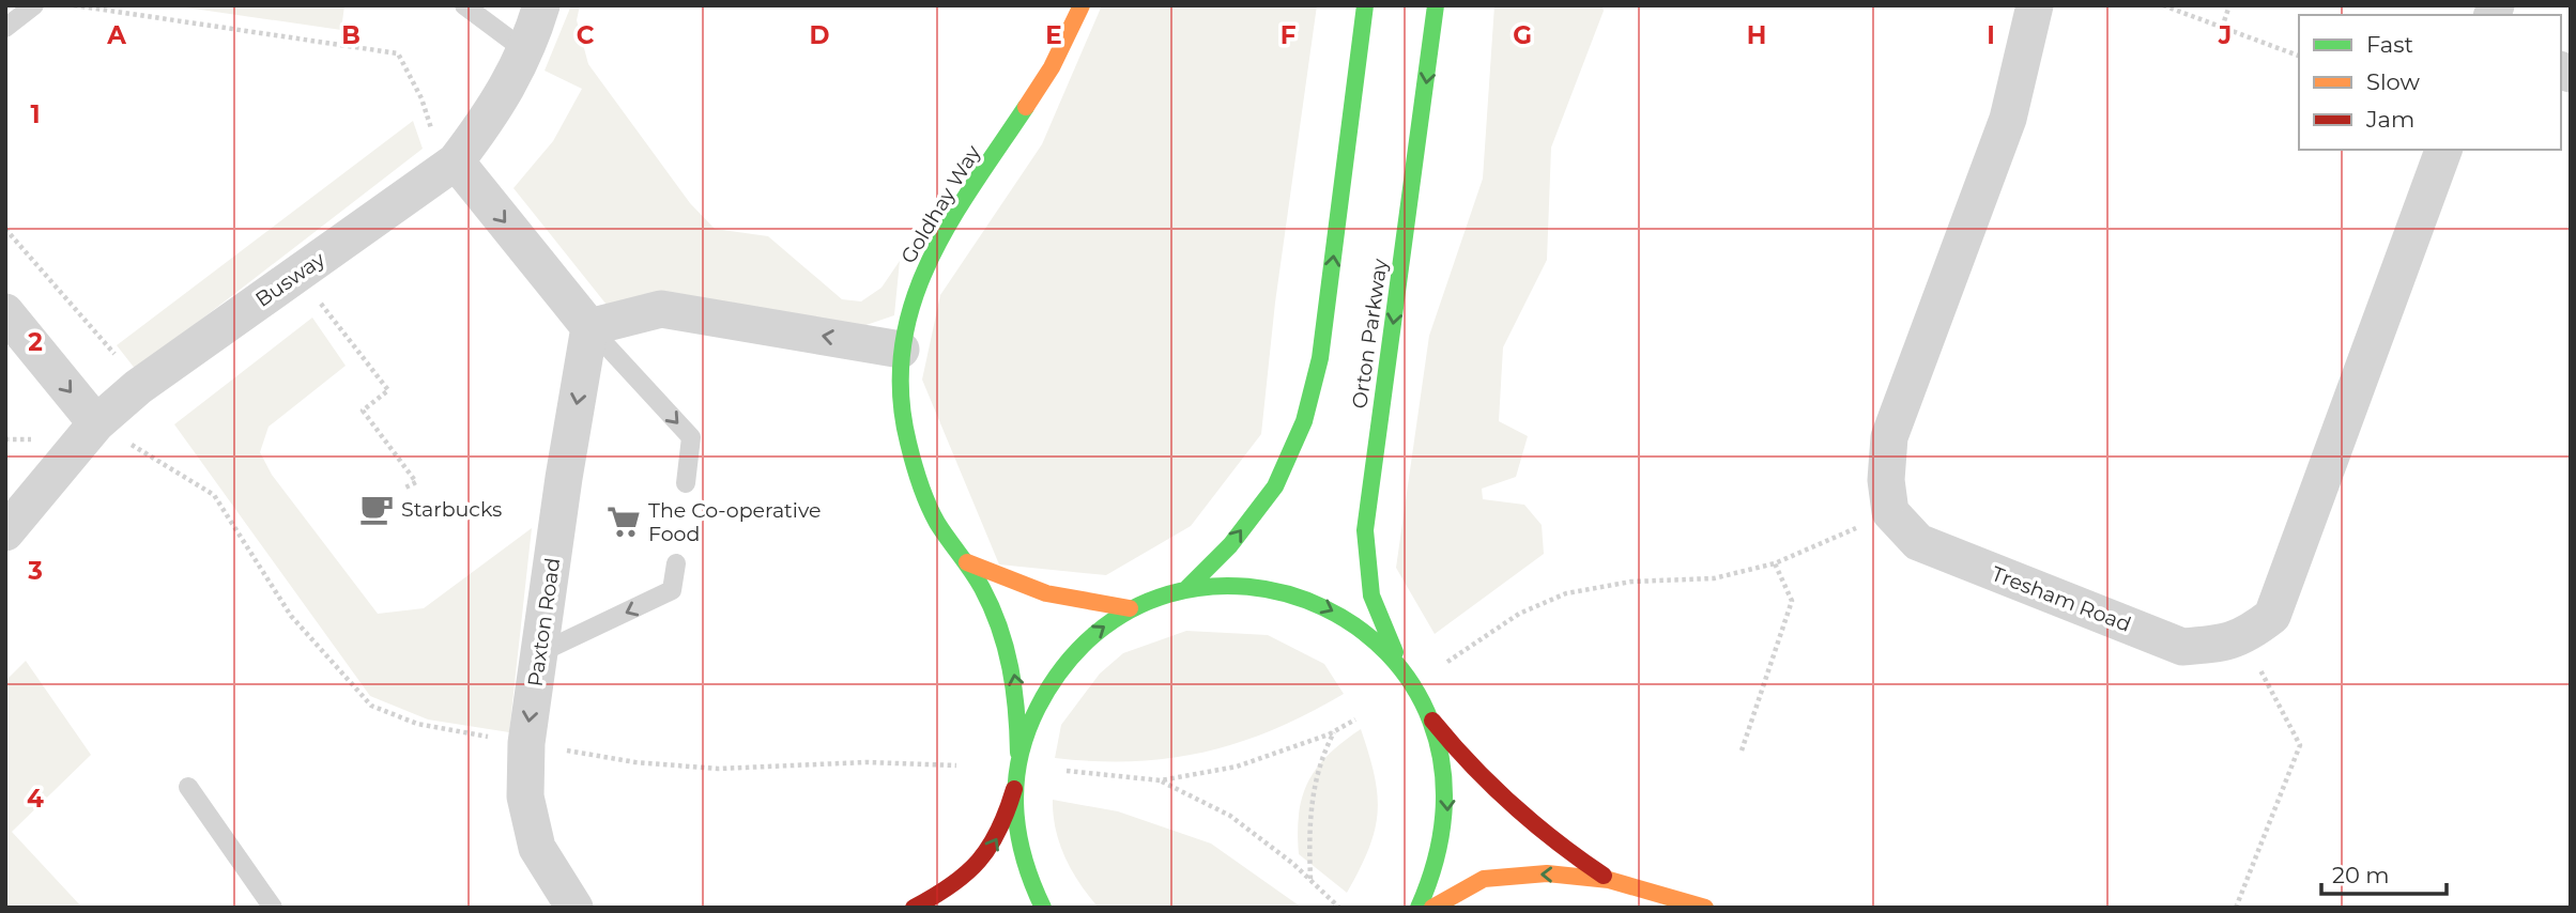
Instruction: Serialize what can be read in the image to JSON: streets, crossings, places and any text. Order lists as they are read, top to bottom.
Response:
{
  "streets": {
    "main road": ["Goldhay Way", "Orton Parkway"],
    "street": ["Busway", "Tresham Road", "Paxton Road"]
  },
  "one_way": ["Paxton Road"],
  "places": {
    "cafe": ["Starbucks"],
    "supermarket": ["The Co-operative Food"]
  },
  "legend": ["Fast", "Slow", "Jam"],
  "scale_bar": "20 m",
  "grid": {
    "columns": [
      "A",
      "B",
      "C",
      "D",
      "E",
      "F",
      "G",
      "H",
      "I",
      "J"
    ],
    "rows": [
      "1",
      "2",
      "3",
      "4"
    ]
  }
}
